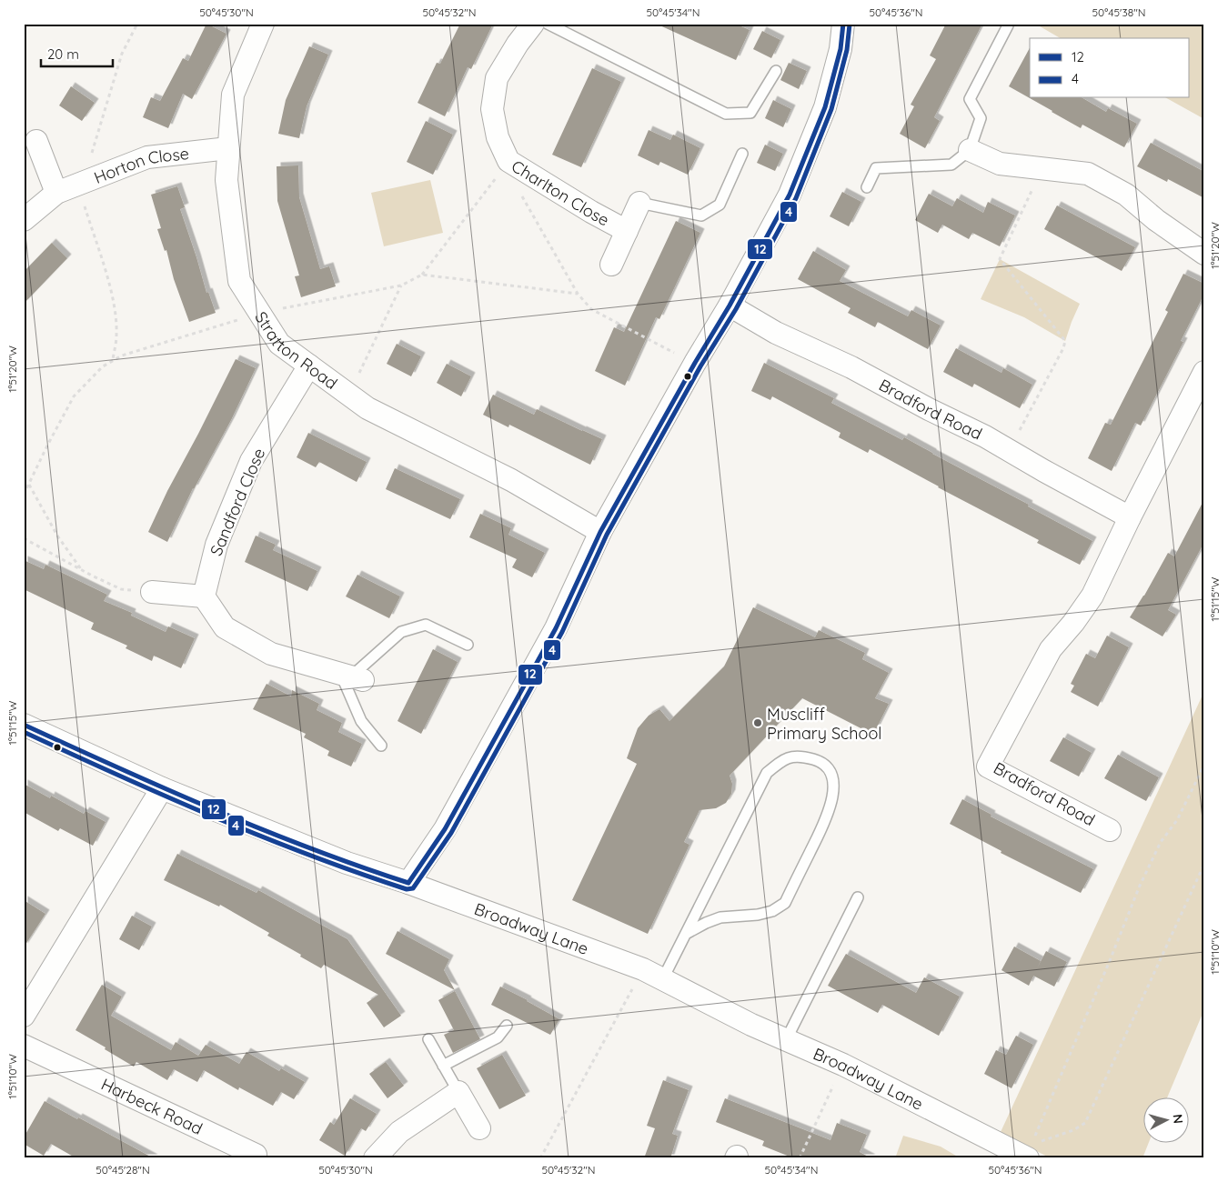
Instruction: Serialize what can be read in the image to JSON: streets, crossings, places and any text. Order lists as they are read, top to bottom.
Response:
{
  "streets": {
    "street": [
      "Horton Close",
      "Charlton Close",
      "Stratton Road",
      "Bradford Road",
      "Sandford Close",
      "Broadway Lane",
      "Harbeck Road"
    ]
  },
  "crossings": [
    ["Horton Close", "Stratton Road"],
    ["Stratton Road", "Sandford Close"]
  ],
  "places": ["Muscliff Primary School"],
  "lines": ["transit line 12", "transit line 4"],
  "legend": ["12", "4"],
  "scale_bar": "20 m",
  "north": "right",
  "coordinates": [
    "50°45'30\"N",
    "50°45'32\"N",
    "50°45'34\"N",
    "50°45'36\"N",
    "50°45'38\"N",
    "1°51'20\"W",
    "1°51'15\"W",
    "1°51'10\"W",
    "50°45'28\"N"
  ]
}
